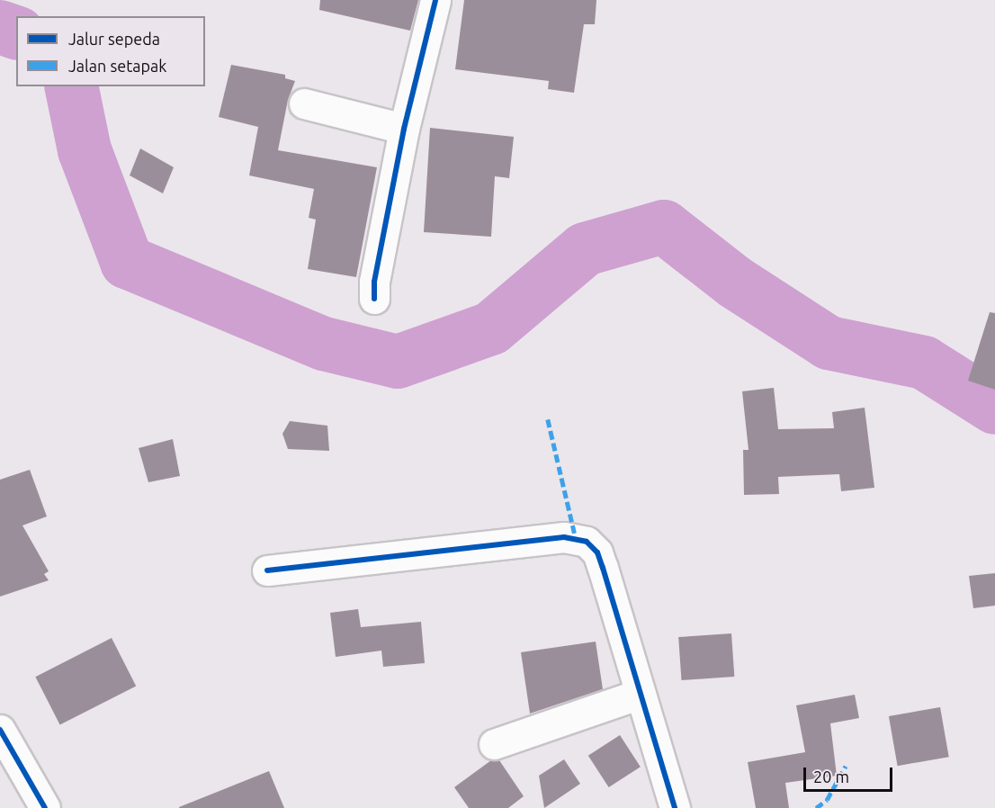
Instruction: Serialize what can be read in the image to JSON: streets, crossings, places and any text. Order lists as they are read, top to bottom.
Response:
{
  "legend": ["Jalur sepeda", "Jalan setapak"],
  "scale_bar": "20 m"
}
